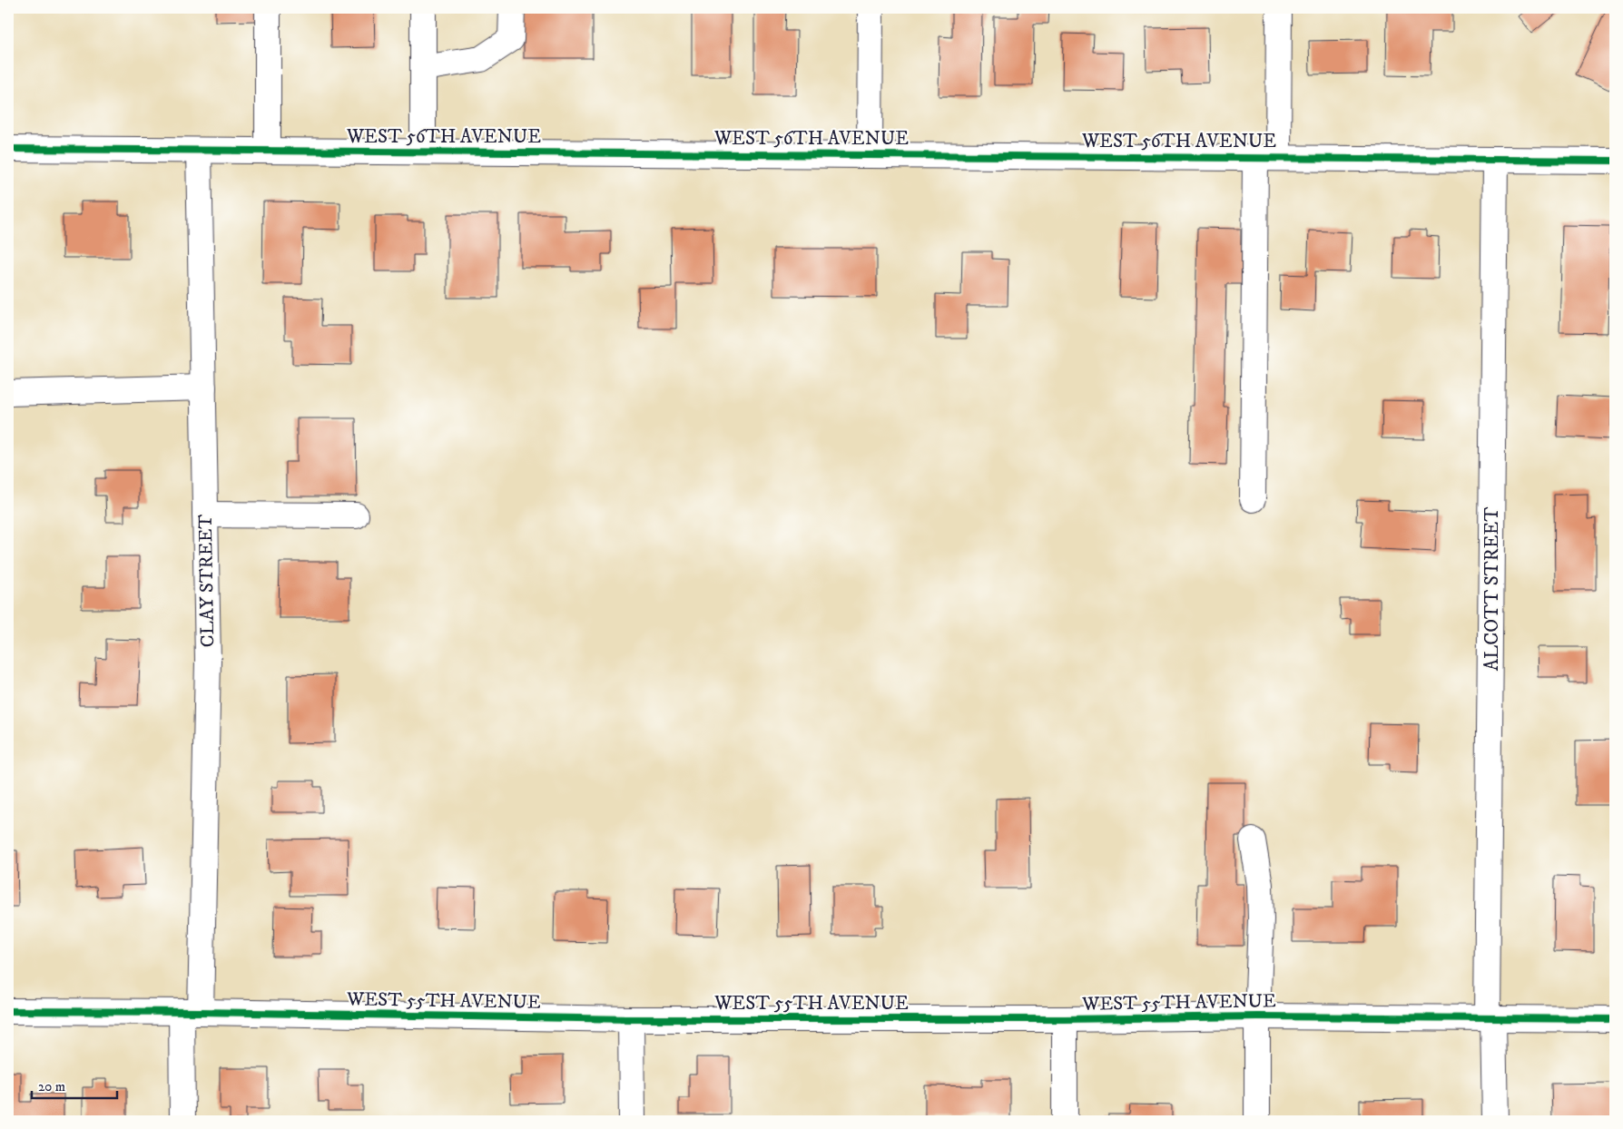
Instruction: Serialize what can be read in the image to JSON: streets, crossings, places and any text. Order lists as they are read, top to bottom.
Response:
{
  "streets": {
    "street": [
      "WEST 56TH AVENUE",
      "CLAY STREET",
      "ALCOTT STREET",
      "WEST 55TH AVENUE"
    ]
  },
  "crossings": [
    ["WEST 56TH AVENUE", "CLAY STREET"],
    ["WEST 56TH AVENUE", "ALCOTT STREET"],
    ["CLAY STREET", "WEST 55TH AVENUE"],
    ["ALCOTT STREET", "WEST 55TH AVENUE"]
  ],
  "scale_bar": "20 m"
}
